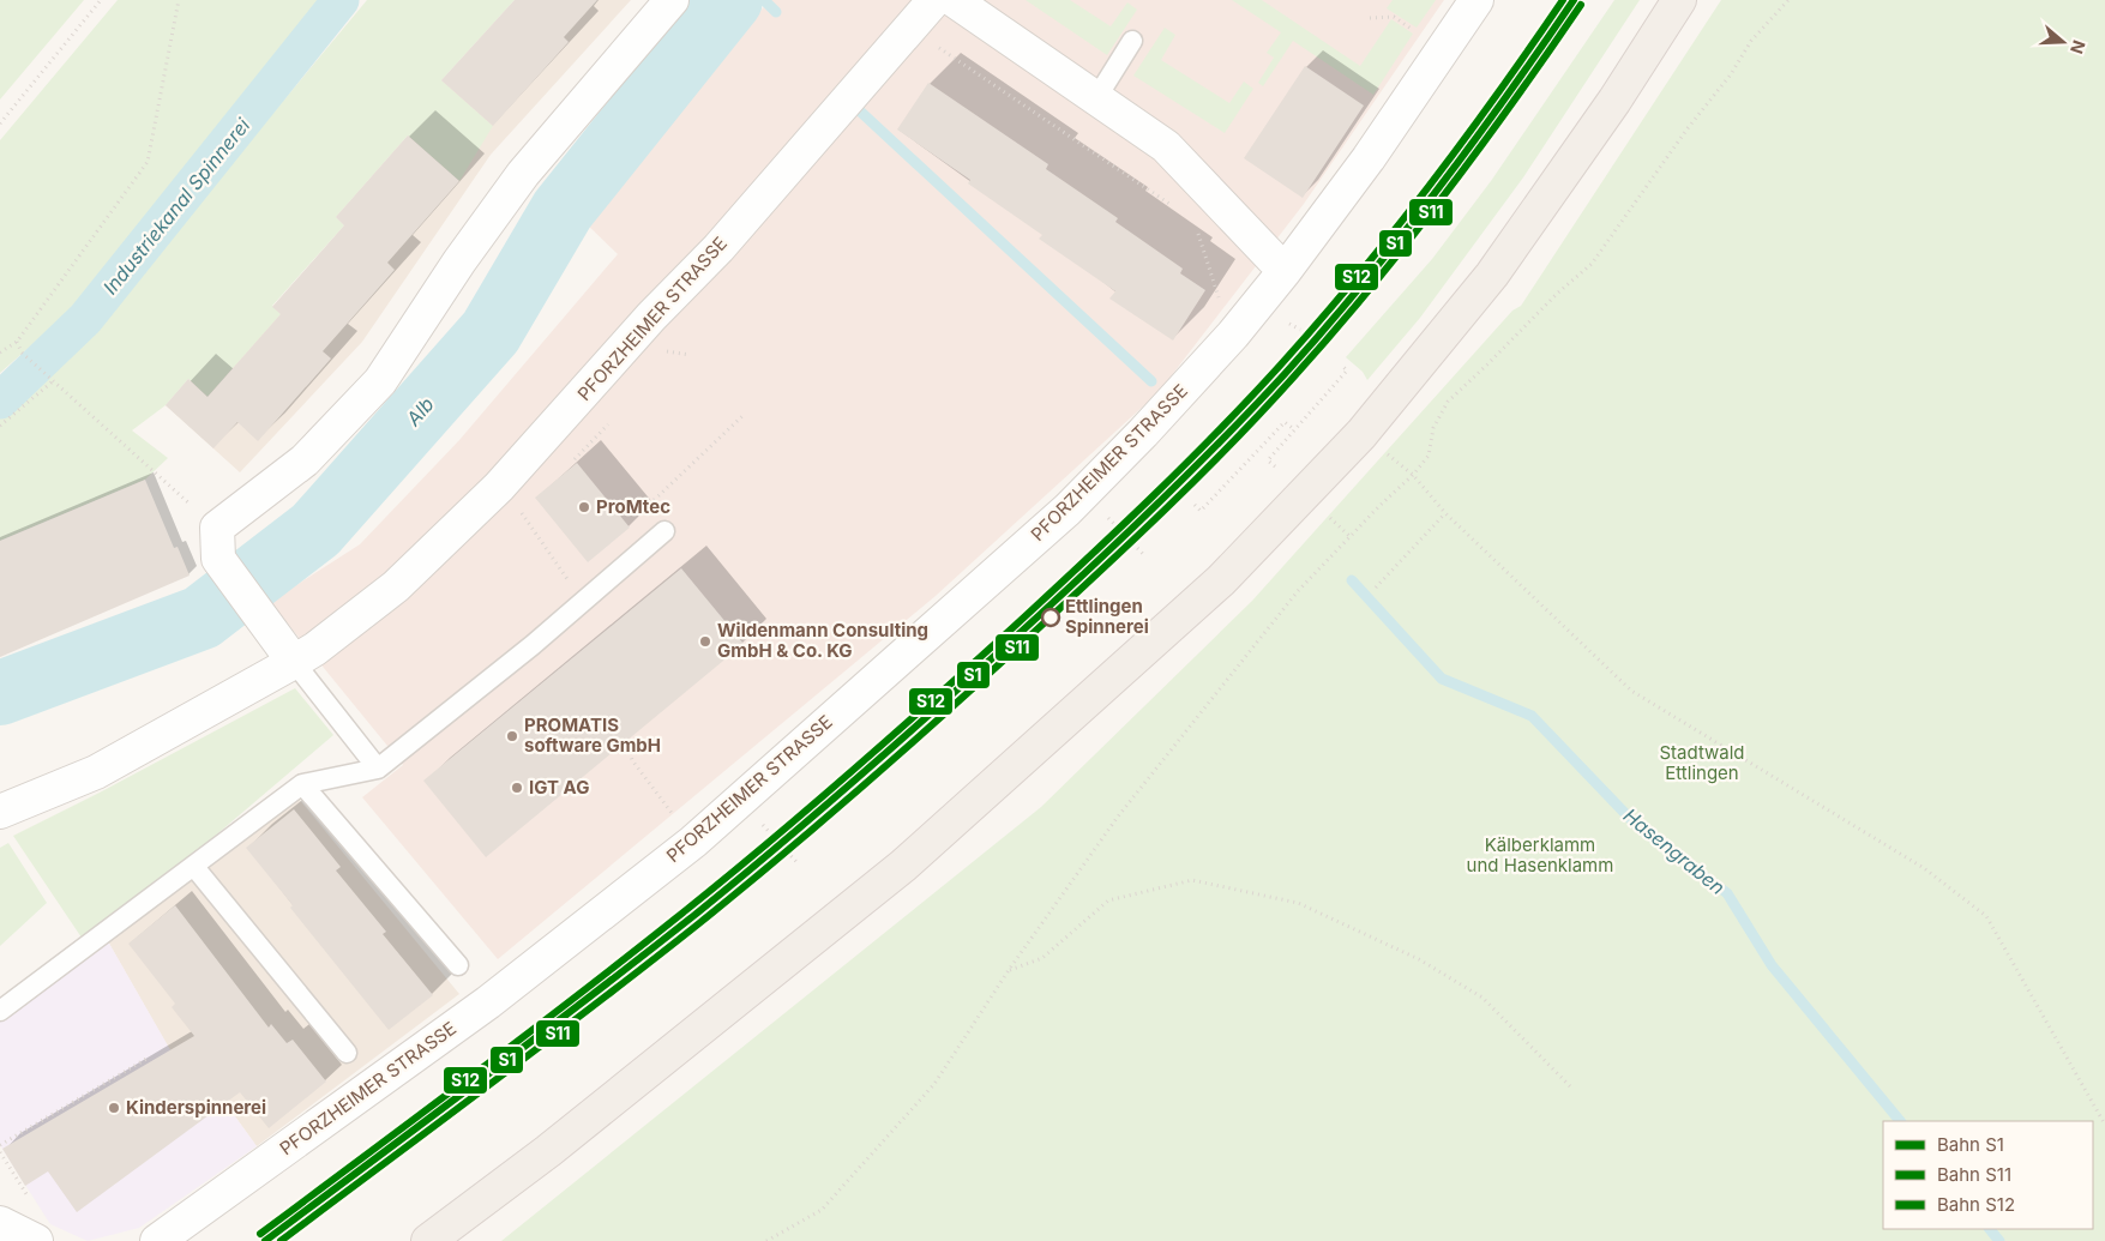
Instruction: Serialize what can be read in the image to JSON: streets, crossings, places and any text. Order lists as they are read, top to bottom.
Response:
{
  "streets": {
    "street": ["PFORZHEIMER STRASSE"]
  },
  "water": ["Industriekanal Spinnerei", "Alb", "Hasengraben"],
  "parks": ["Stadtwald Ettlingen", "Kälberklamm und Hasenklamm"],
  "places": [
    "ProMtec",
    "Ettlingen Spinnerei",
    "Wildenmann Consulting GmbH & Co. KG",
    "PROMATIS software GmbH",
    "IGT AG",
    "Kinderspinnerei"
  ],
  "lines": ["rail line S1", "rail line S12", "rail line S11"],
  "legend": ["Bahn S1", "Bahn S11", "Bahn S12"],
  "north": "right"
}
